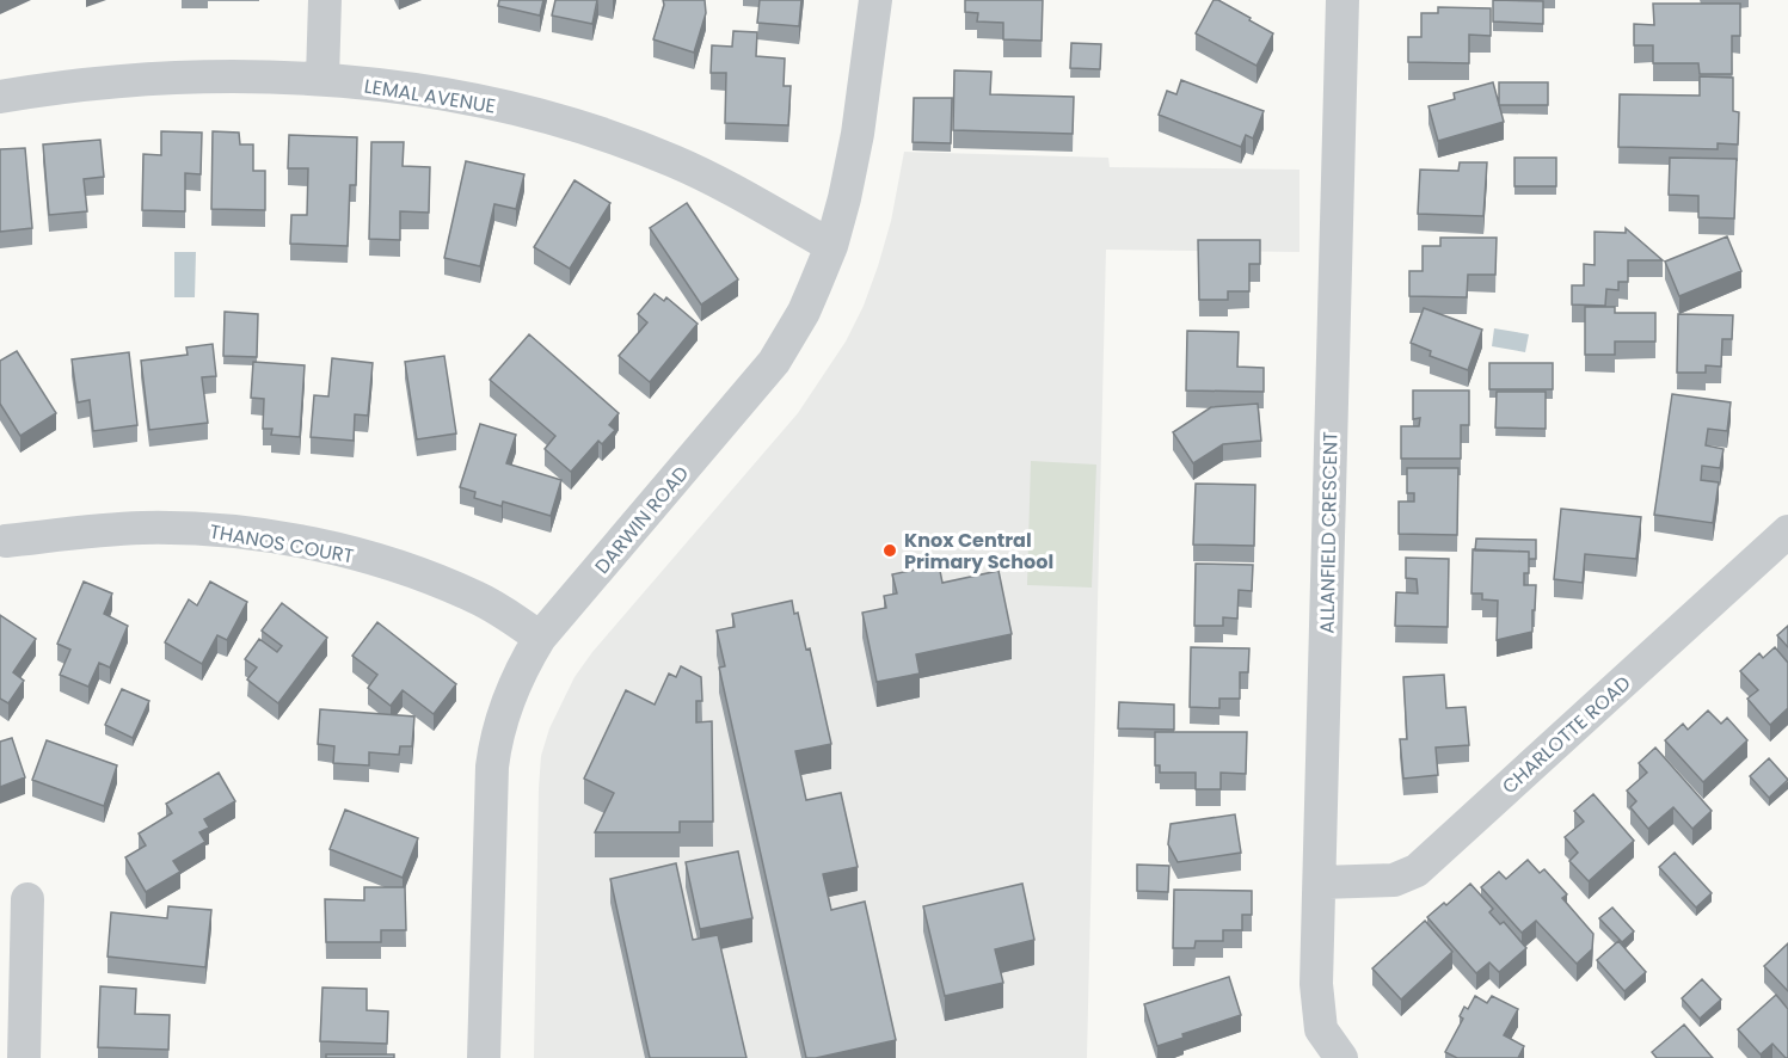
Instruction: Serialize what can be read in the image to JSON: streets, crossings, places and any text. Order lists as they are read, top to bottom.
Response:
{
  "streets": {
    "street": [
      "LEMAL AVENUE",
      "DARWIN ROAD",
      "ALLANFIELD CRESCENT",
      "THANOS COURT",
      "CHARLOTTE ROAD"
    ]
  },
  "crossings": [
    ["LEMAL AVENUE", "DARWIN ROAD"],
    ["DARWIN ROAD", "THANOS COURT"],
    ["ALLANFIELD CRESCENT", "CHARLOTTE ROAD"]
  ],
  "places": ["Knox Central Primary School"]
}
